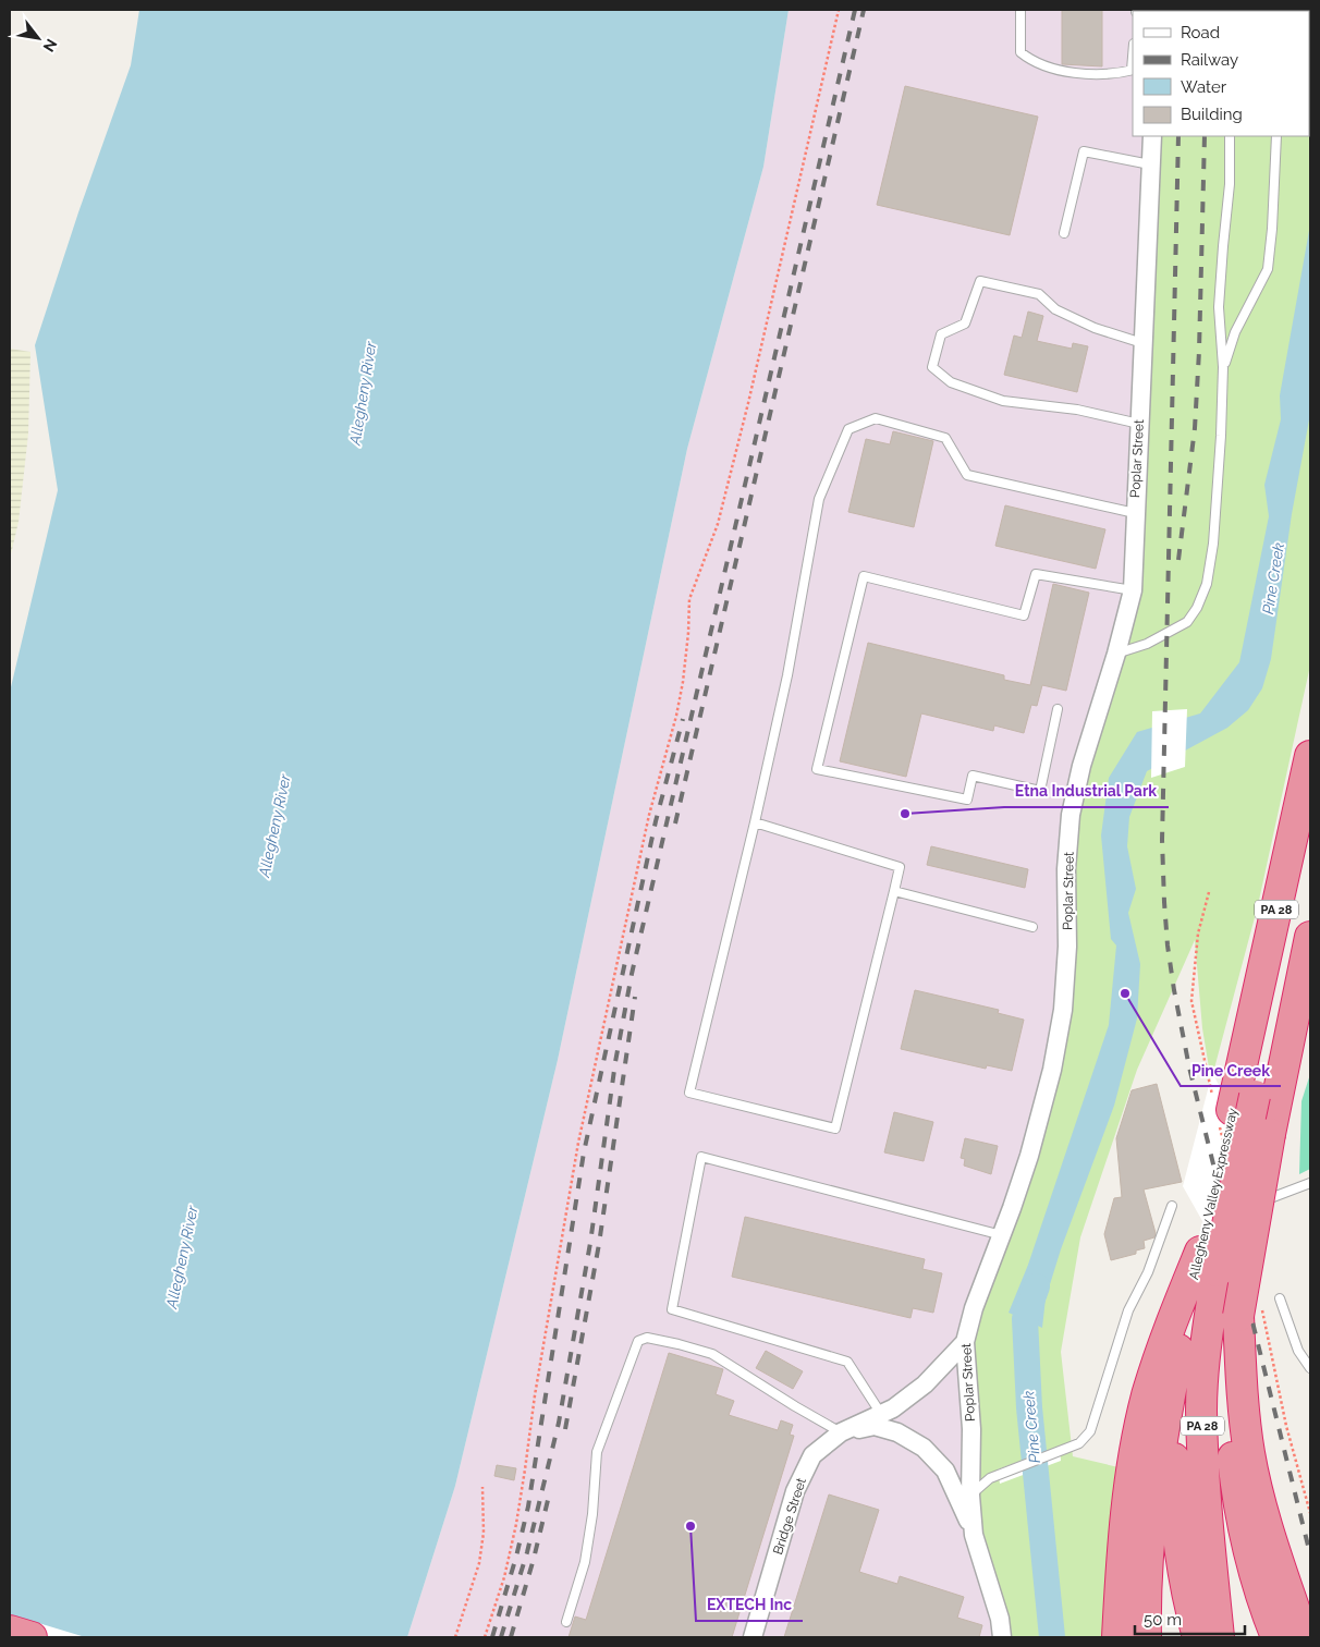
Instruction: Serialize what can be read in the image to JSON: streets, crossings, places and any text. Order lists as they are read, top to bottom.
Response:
{
  "streets": {
    "highway": ["PA 28", "Allegheny Valley Expressway"],
    "street": ["Poplar Street", "Bridge Street"]
  },
  "crossings": [
    ["Poplar Street", "Bridge Street"]
  ],
  "water": ["Allegheny River", "Pine Creek"],
  "places": ["Etna Industrial Park", "Pine Creek", "EXTECH Inc"],
  "legend": [
    "Road",
    "Railway",
    "Water",
    "Building"
  ],
  "scale_bar": "50 m",
  "north": "bottom right"
}
